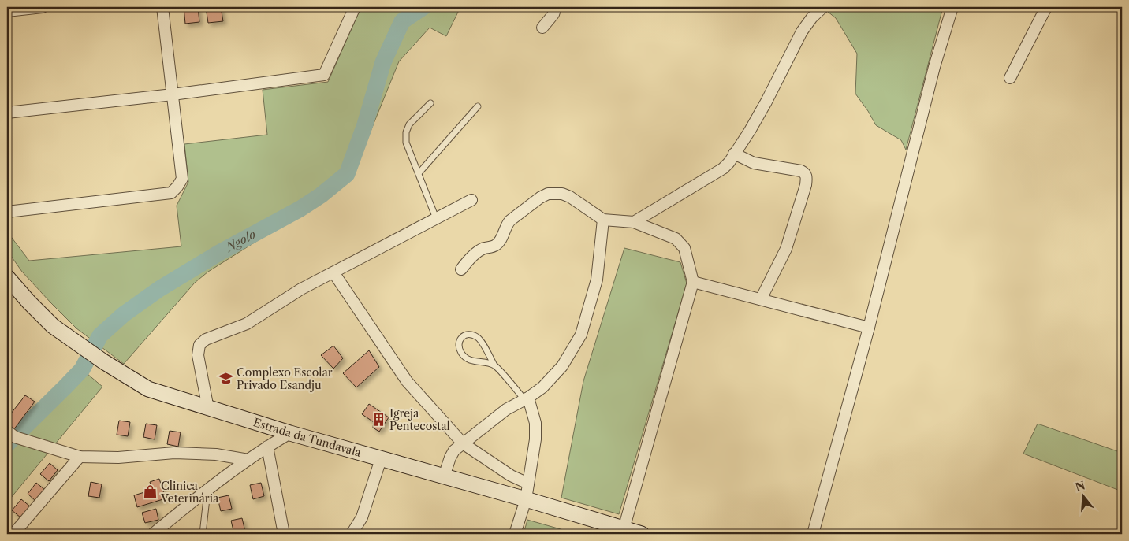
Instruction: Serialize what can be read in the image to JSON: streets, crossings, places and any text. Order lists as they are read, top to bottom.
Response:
{
  "streets": {
    "main road": ["Estrada da Tundavala"]
  },
  "water": ["Ngolo"],
  "places": {
    "school or university": ["Complexo Escolar Privado Esandju"],
    "building": ["Igreja Pentecostal"],
    "shop": ["Clinica Veterinária"]
  },
  "north": "top"
}
